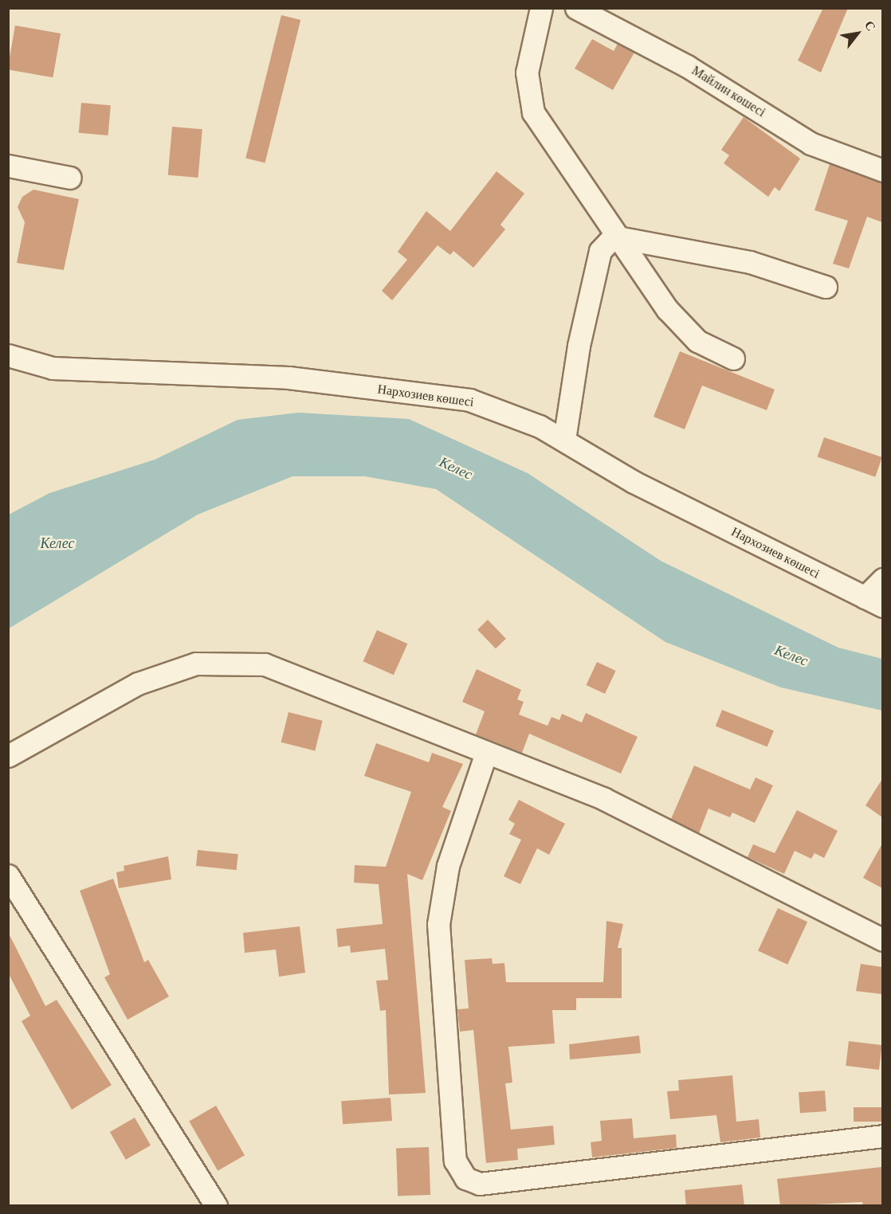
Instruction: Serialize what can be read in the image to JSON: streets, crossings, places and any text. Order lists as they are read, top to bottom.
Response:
{
  "streets": {
    "street": ["Майлин көшесі", "Нархозиев көшесі"]
  },
  "water": ["Келес"],
  "north": "top right"
}
